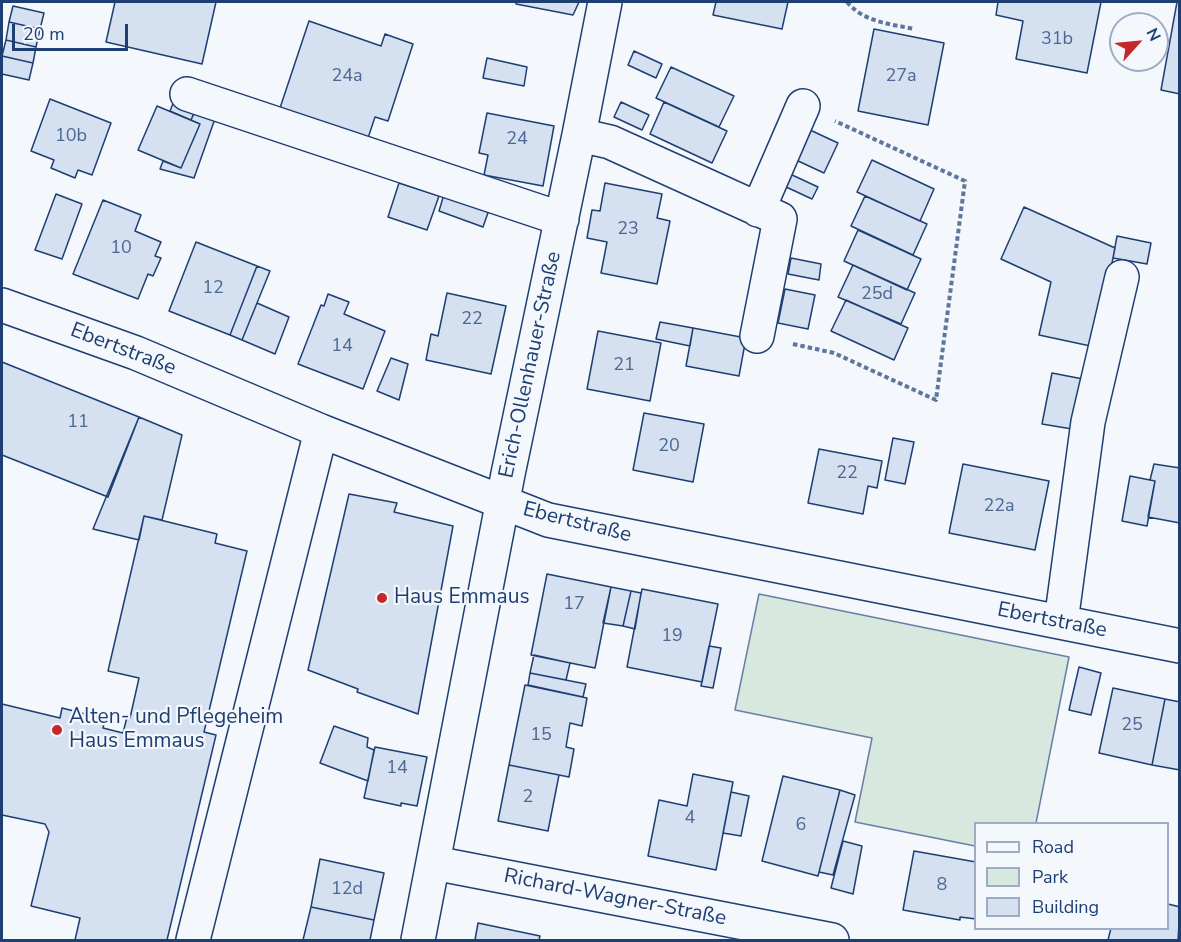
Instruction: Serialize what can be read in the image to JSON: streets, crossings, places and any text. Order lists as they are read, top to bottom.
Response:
{
  "streets": {
    "street": ["Ebertstraße", "Erich-Ollenhauer-Straße", "Richard-Wagner-Straße"]
  },
  "crossings": [
    ["Ebertstraße", "Erich-Ollenhauer-Straße"],
    ["Erich-Ollenhauer-Straße", "Richard-Wagner-Straße"]
  ],
  "places": ["Haus Emmaus", "Alten- und Pflegeheim Haus Emmaus"],
  "house_numbers": [
    "31b",
    "24a",
    "27a",
    "10b",
    "24",
    "23",
    "10",
    "12",
    "25d",
    "22",
    "14",
    "21",
    "11",
    "20",
    "22",
    "22a",
    "17",
    "19",
    "25",
    "15",
    "14",
    "2",
    "4",
    "6",
    "8",
    "12d"
  ],
  "legend": ["Road", "Park", "Building"],
  "scale_bar": "20 m",
  "north": "top right"
}
